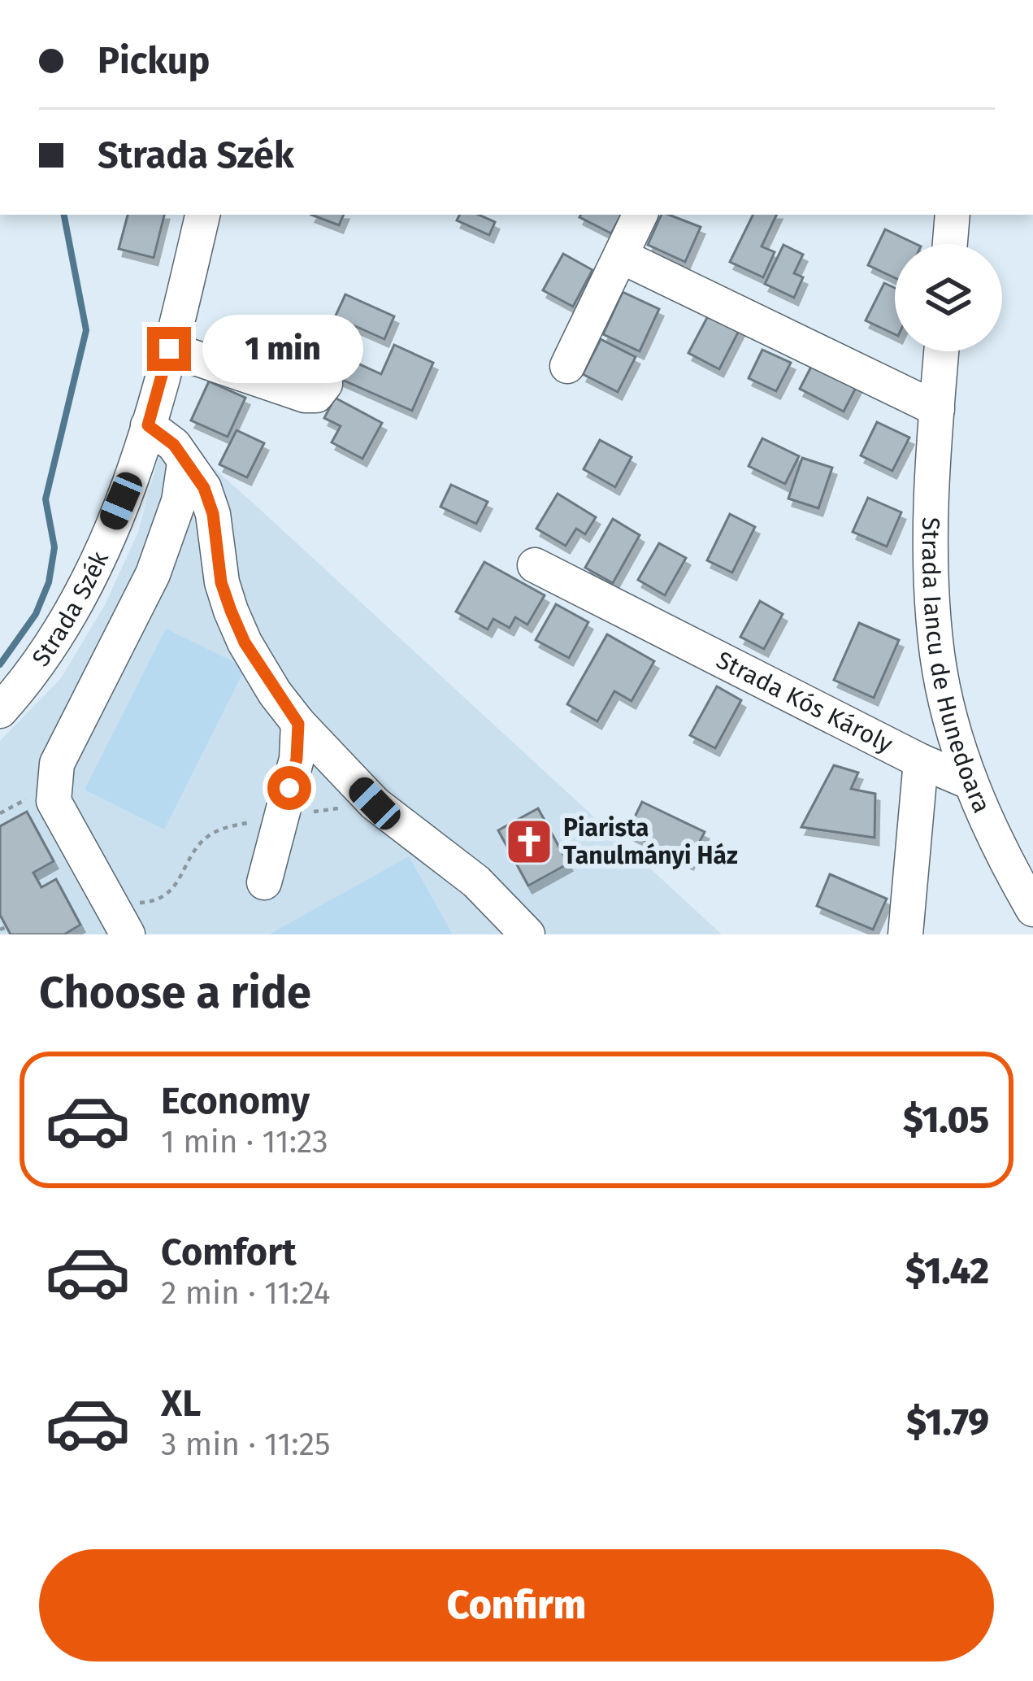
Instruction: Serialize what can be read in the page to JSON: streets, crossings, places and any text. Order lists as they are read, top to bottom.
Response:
{
  "streets": {
    "street": ["Strada Szék", "Strada Iancu de Hunedoara", "Strada Kós Károly"]
  },
  "places": {
    "church": ["Piarista Tanulmányi Ház"]
  },
  "page": {
    "banner": ["Pickup", "Strada Szék"],
    "bubble": "1 min",
    "heading": "Choose a ride",
    "list": [
      {
        "name": "Economy",
        "note": "1 min · 11:23",
        "value": "$1.05"
      },
      {
        "name": "Comfort",
        "note": "2 min · 11:24",
        "value": "$1.42"
      },
      {
        "name": "XL",
        "note": "3 min · 11:25",
        "value": "$1.79"
      }
    ],
    "buttons": "Confirm"
  }
}
